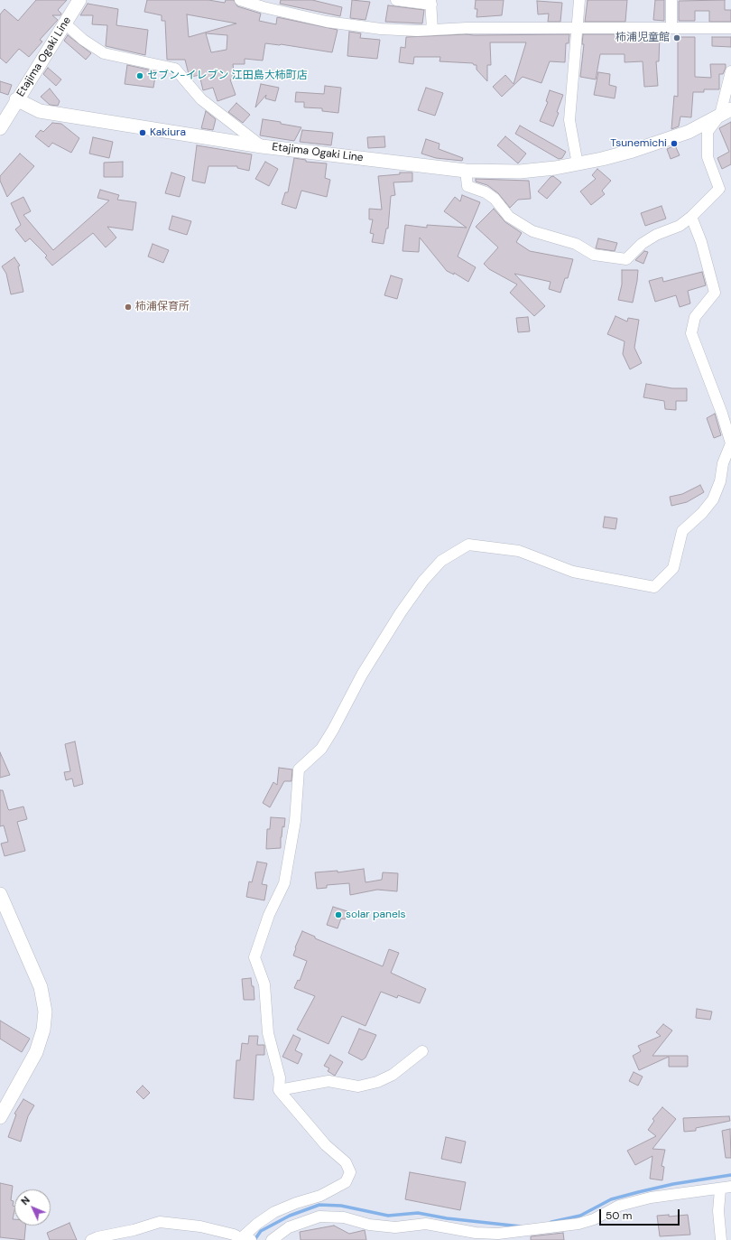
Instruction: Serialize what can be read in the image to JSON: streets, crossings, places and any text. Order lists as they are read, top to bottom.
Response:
{
  "streets": {
    "main road": ["Etajima Ogaki Line"]
  },
  "places": [
    "柿浦児童館",
    "セブン-イレブン 江田島大柿町店",
    "Kakiura",
    "Tsunemichi",
    "柿浦保育所",
    "solar panels"
  ],
  "scale_bar": "50 m",
  "north": "top left"
}
